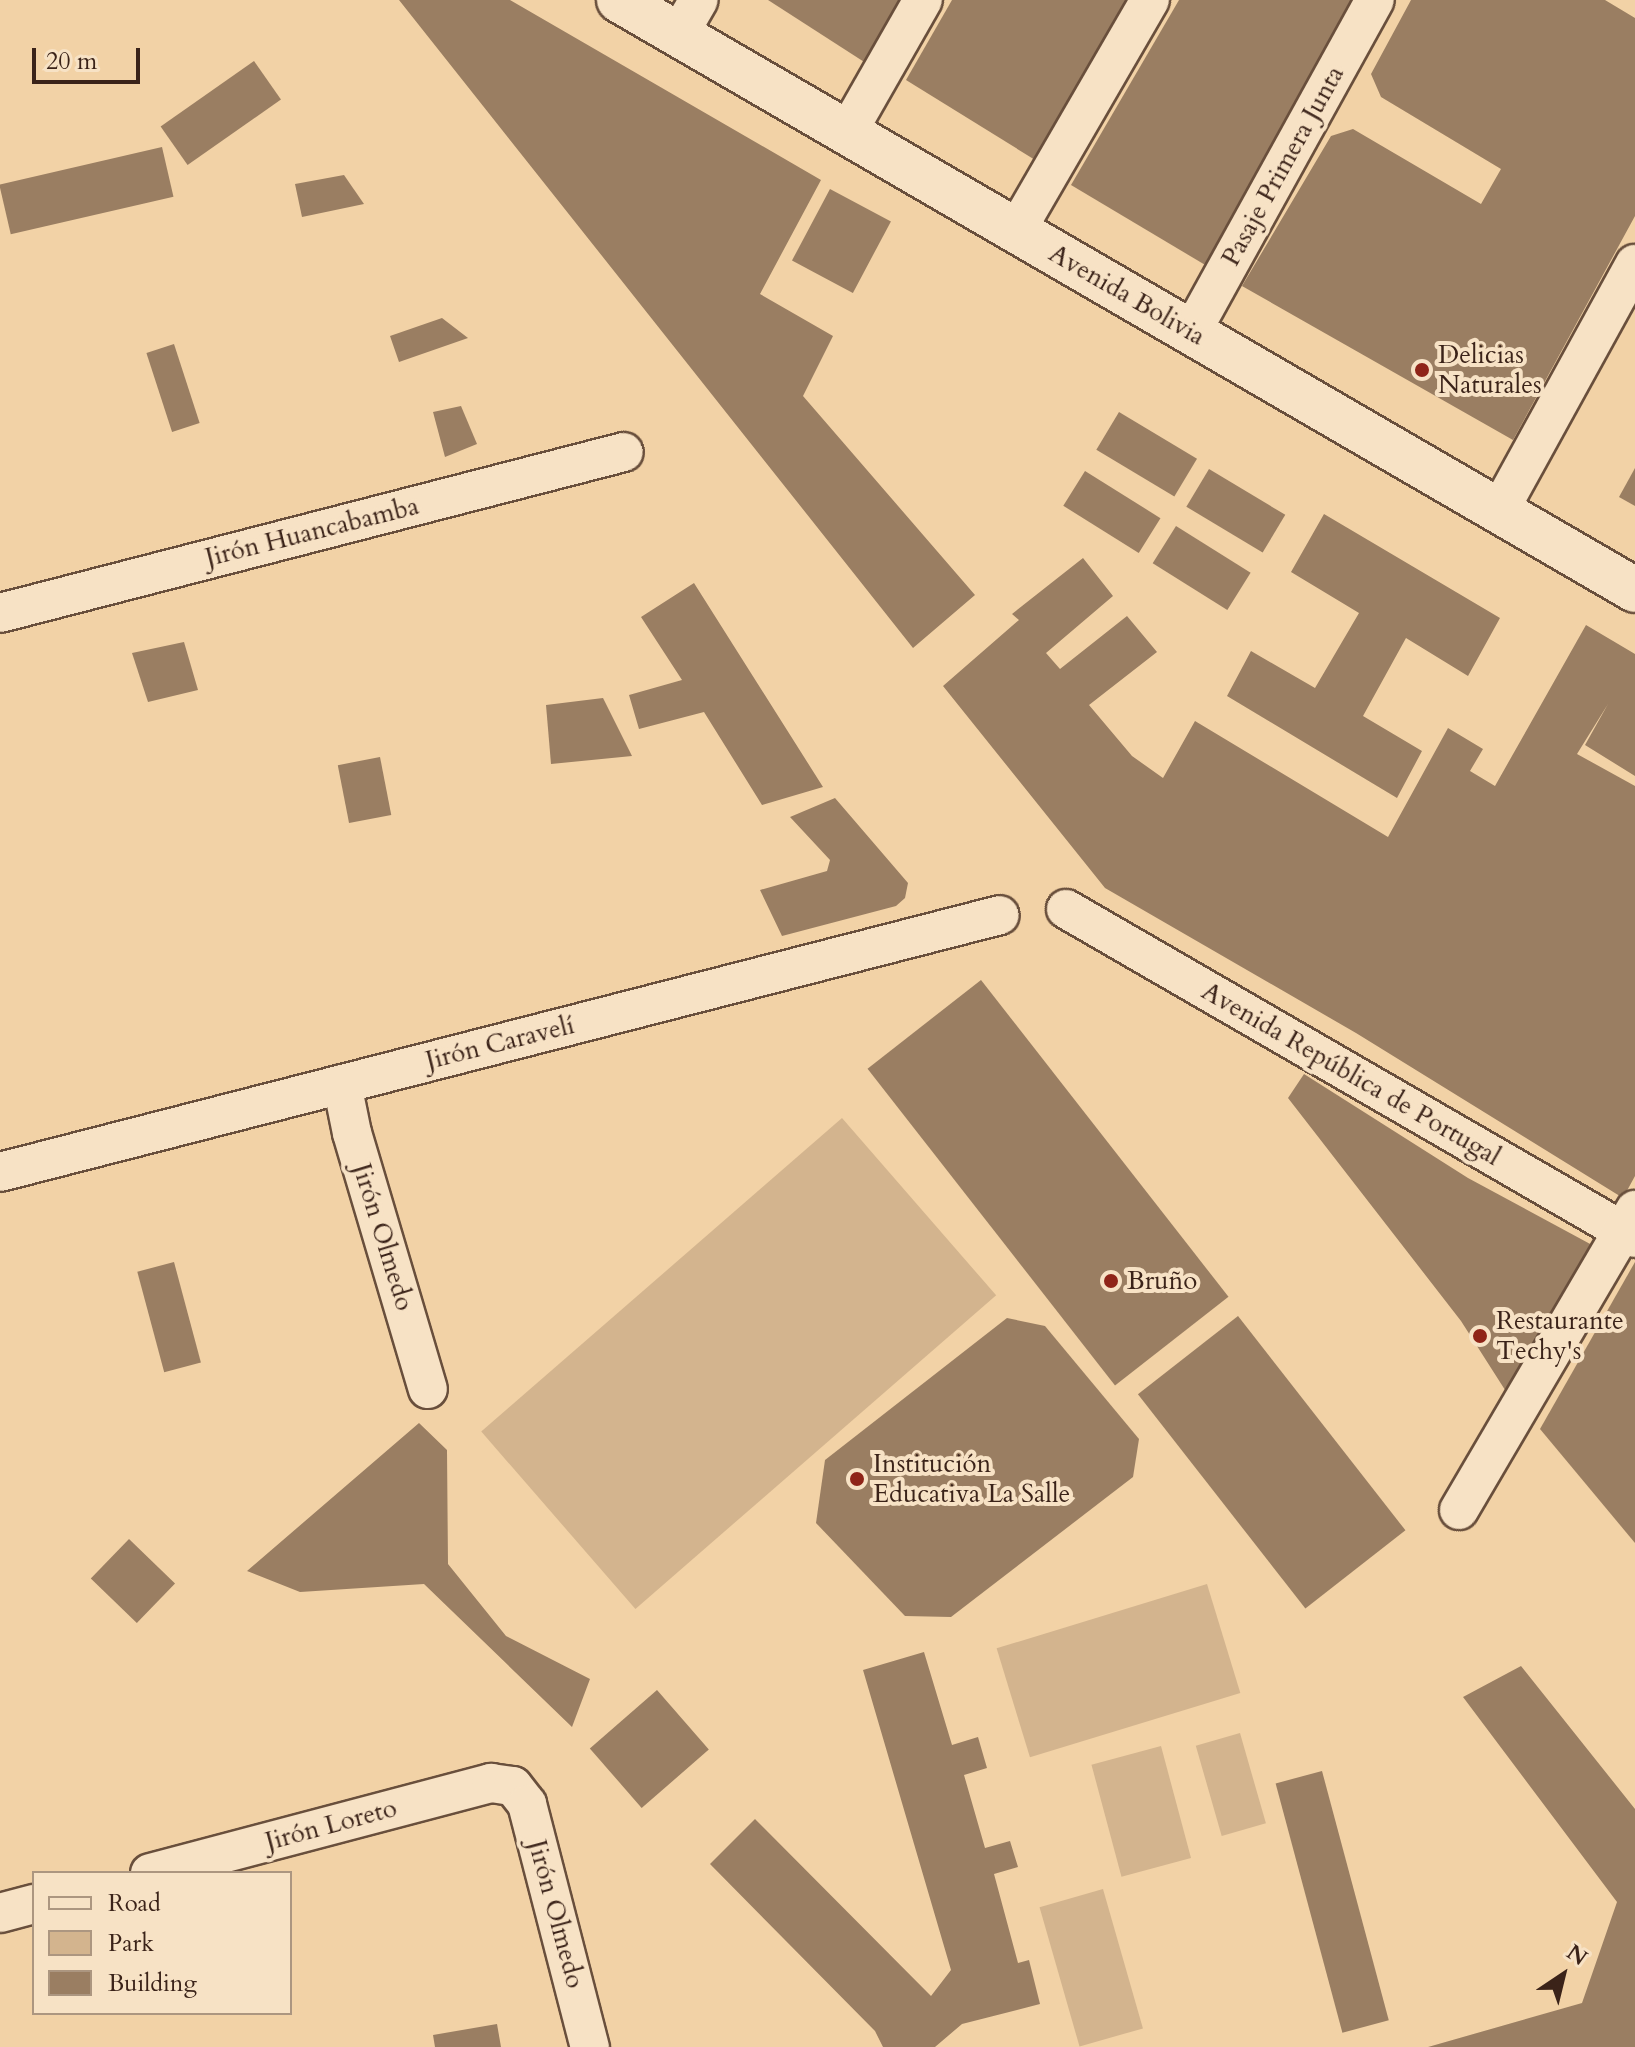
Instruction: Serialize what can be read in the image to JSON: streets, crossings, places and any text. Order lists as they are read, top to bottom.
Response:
{
  "streets": {
    "main road": ["Avenida Bolivia"],
    "street": [
      "Pasaje Primera Junta",
      "Jirón Huancabamba",
      "Jirón Caravelí",
      "Avenida República de Portugal",
      "Jirón Olmedo",
      "Jirón Loreto"
    ]
  },
  "crossings": [
    ["Pasaje Primera Junta", "Avenida Bolivia"],
    ["Jirón Caravelí", "Jirón Olmedo"],
    ["Jirón Olmedo", "Jirón Loreto"]
  ],
  "places": [
    "Delicias Naturales",
    "Bruño",
    "Restaurante Techy's",
    "Institución Educativa La Salle"
  ],
  "legend": ["Road", "Park", "Building"],
  "scale_bar": "20 m",
  "north": "top right"
}
